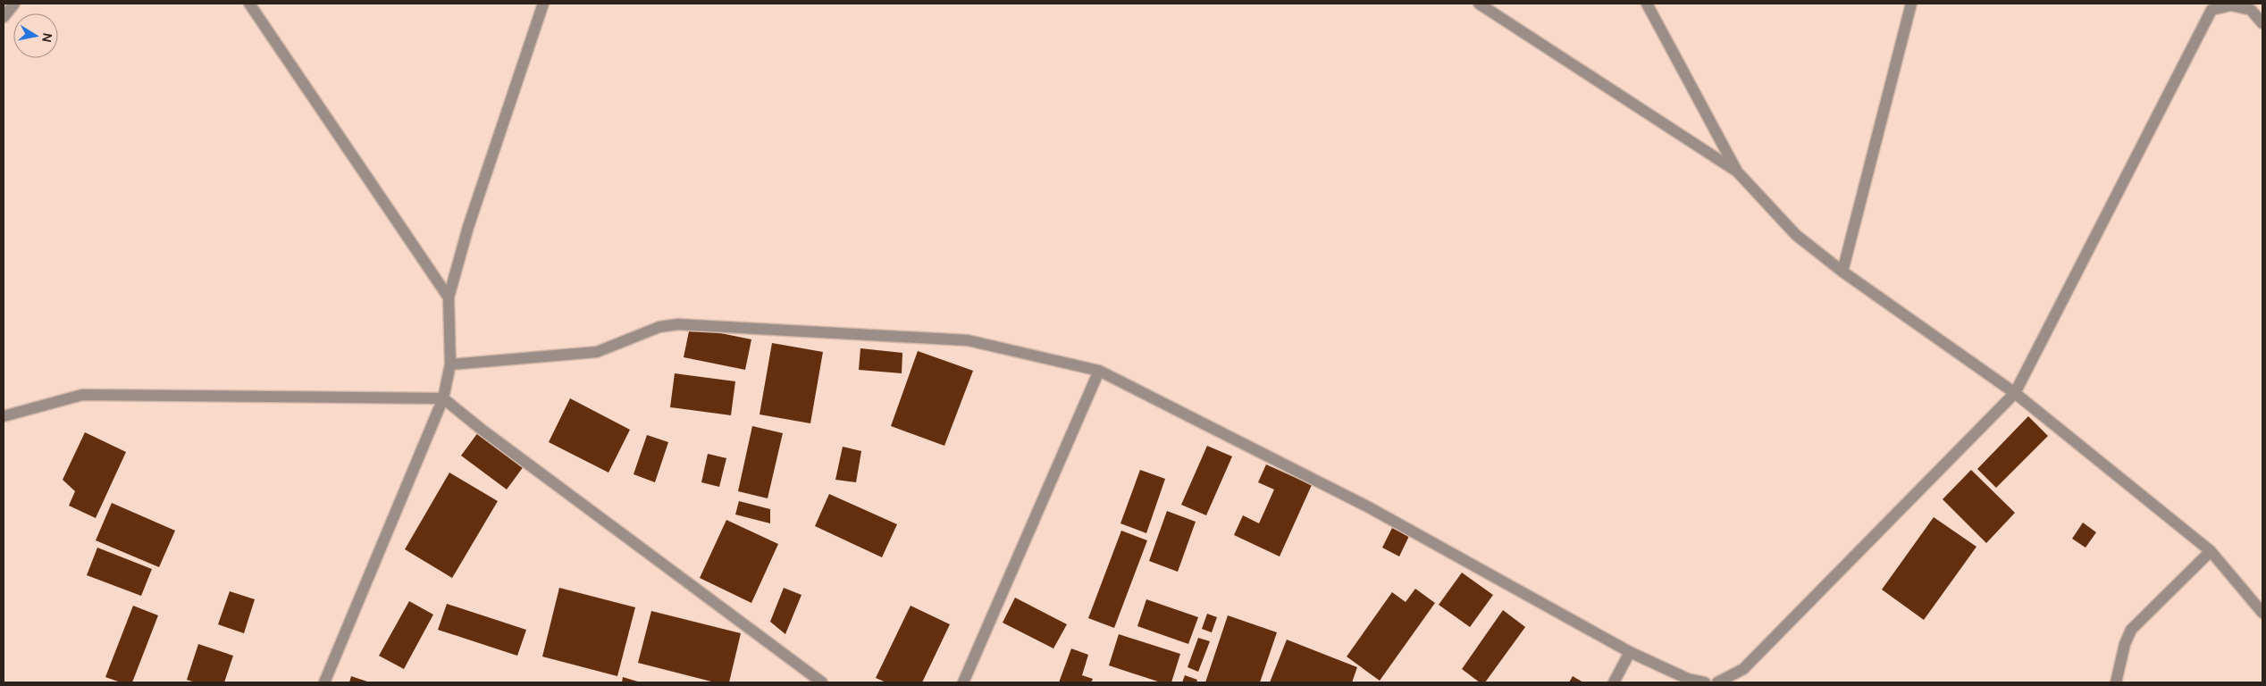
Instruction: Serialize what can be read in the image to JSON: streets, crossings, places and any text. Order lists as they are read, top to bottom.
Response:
{
  "north": "right"
}
